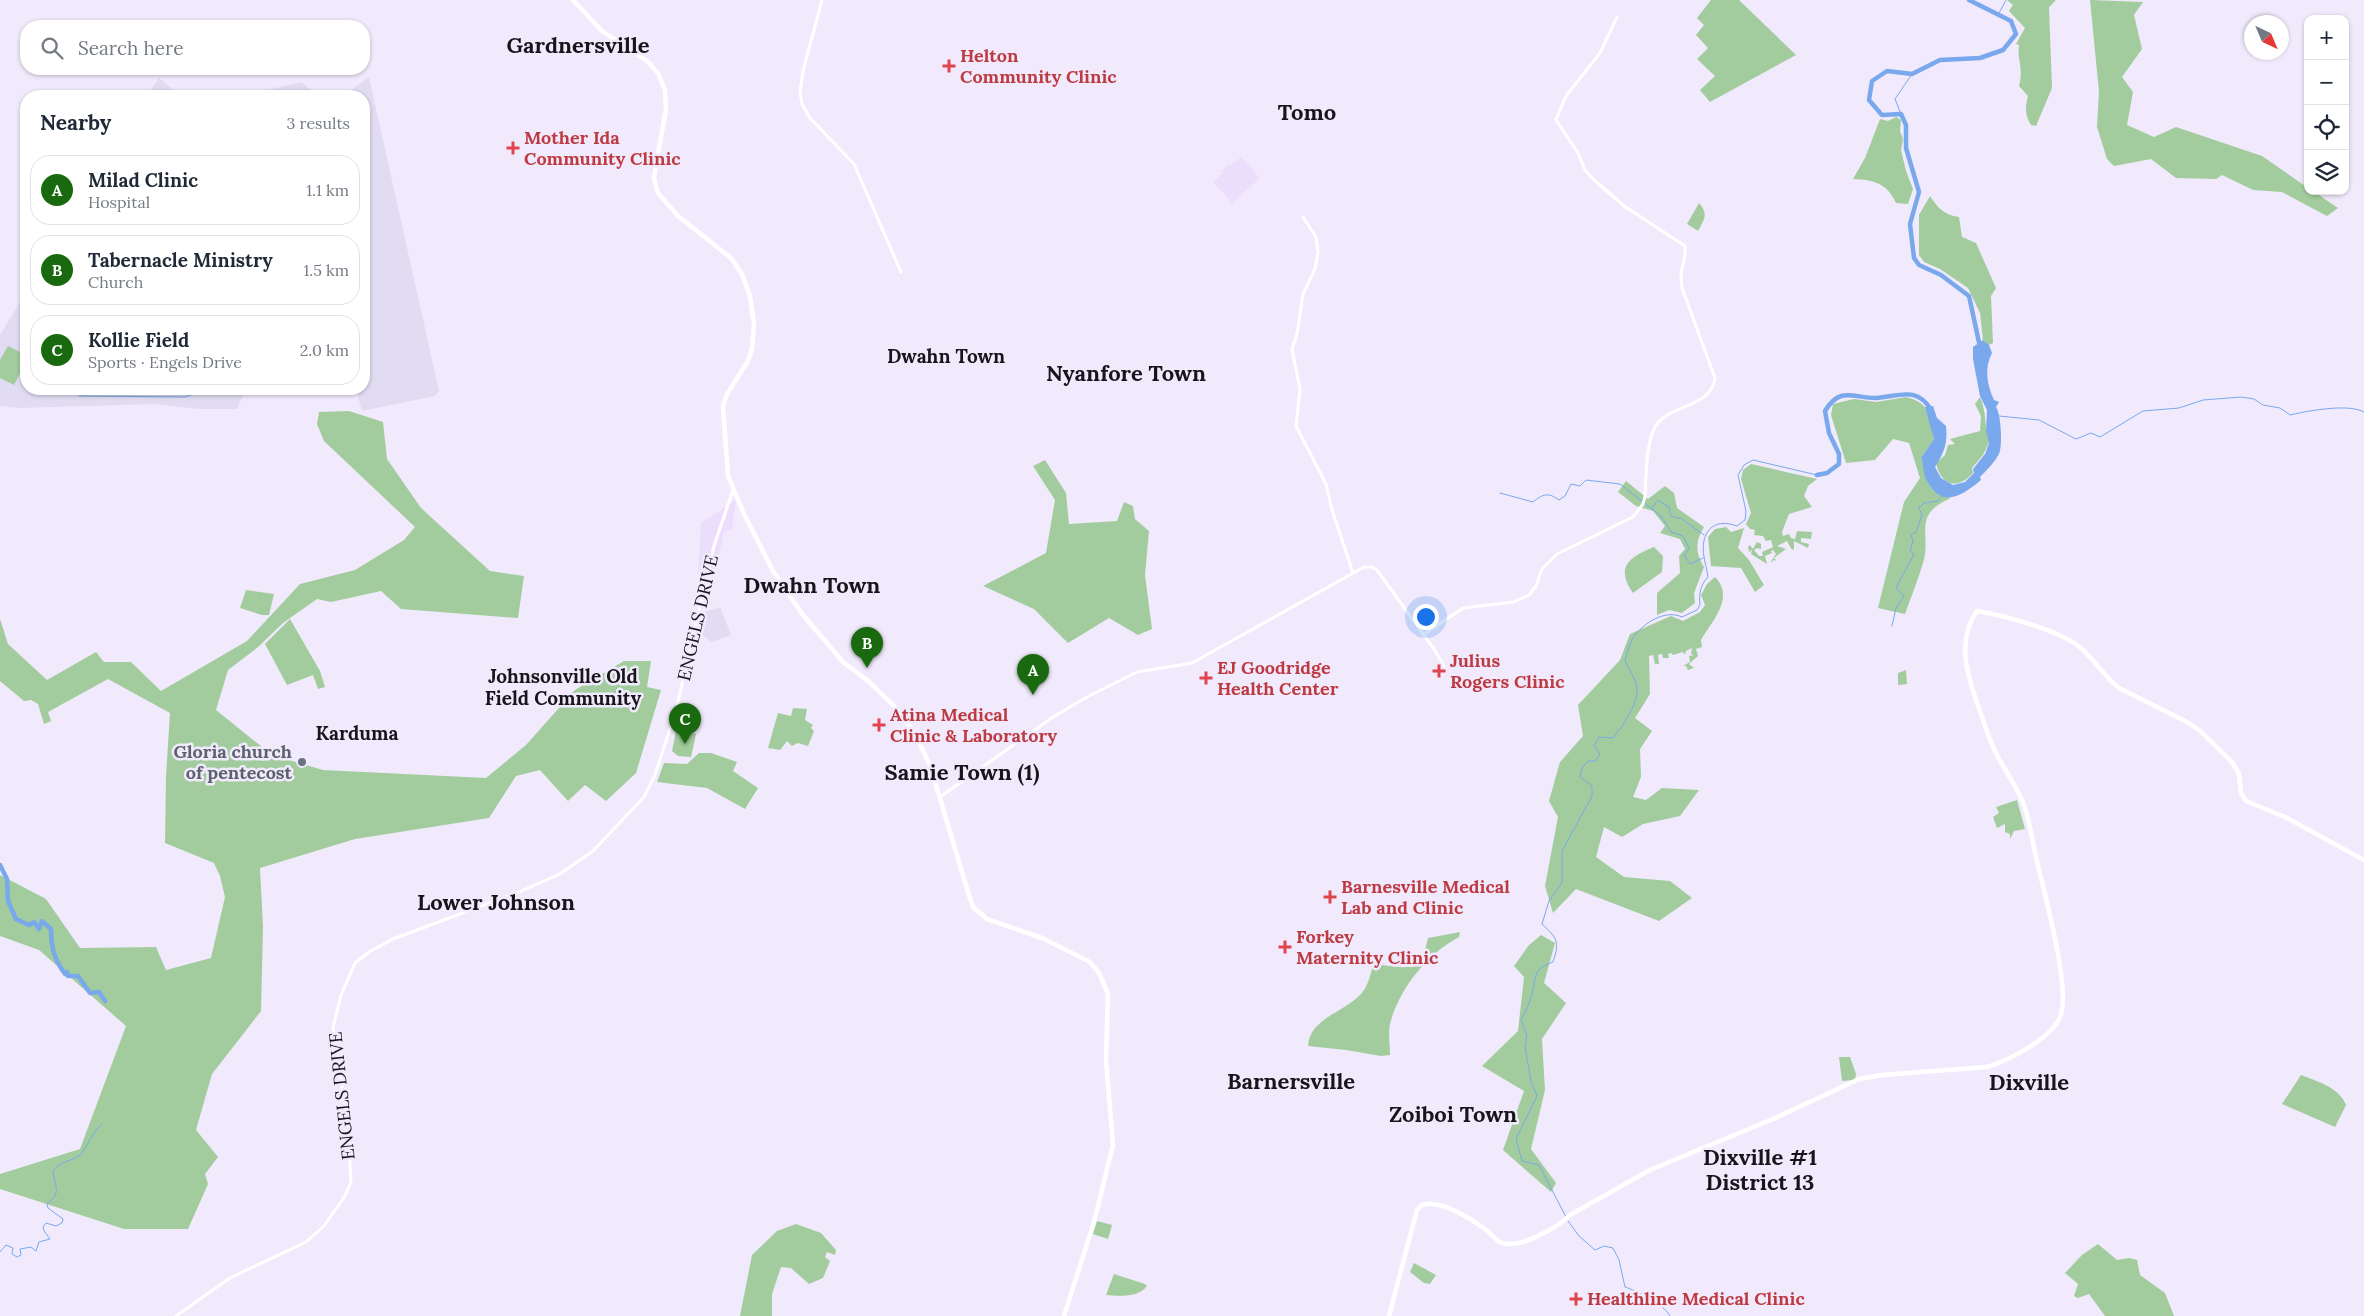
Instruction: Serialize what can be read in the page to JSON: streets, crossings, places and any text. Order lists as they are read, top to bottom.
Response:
{
  "streets": {
    "street": ["ENGELS DRIVE"]
  },
  "districts": [
    "Gardnersville",
    "Tomo",
    "Dwahn Town",
    "Nyanfore Town",
    "Dwahn Town",
    "Johnsonville Old Field Community",
    "Karduma",
    "Samie Town (1)",
    "Lower Johnson",
    "Barnersville",
    "Dixville",
    "Zoiboi Town",
    "Dixville #1 District 13"
  ],
  "places": {
    "health": [
      "Helton Community Clinic",
      "Mother Ida Community Clinic",
      "Julius Rogers Clinic",
      "EJ Goodridge Health Center",
      "Atina Medical Clinic & Laboratory",
      "Barnesville Medical Lab and Clinic",
      "Forkey Maternity Clinic",
      "Healthline Medical Clinic"
    ],
    "other": ["Gloria church of pentecost"]
  },
  "north": "bottom right",
  "page": {
    "map_buttons": ["+", "−"],
    "search": "Search here",
    "heading": ["Nearby", "3 results"],
    "list": [
      {
        "mark": "A",
        "name": "Milad Clinic",
        "note": "Hospital",
        "value": "1.1 km"
      },
      {
        "mark": "B",
        "name": "Tabernacle Ministry",
        "note": "Church",
        "value": "1.5 km"
      },
      {
        "mark": "C",
        "name": "Kollie Field",
        "note": "Sports · Engels Drive",
        "value": "2.0 km"
      }
    ],
    "pins": ["B", "A", "C"]
  }
}
